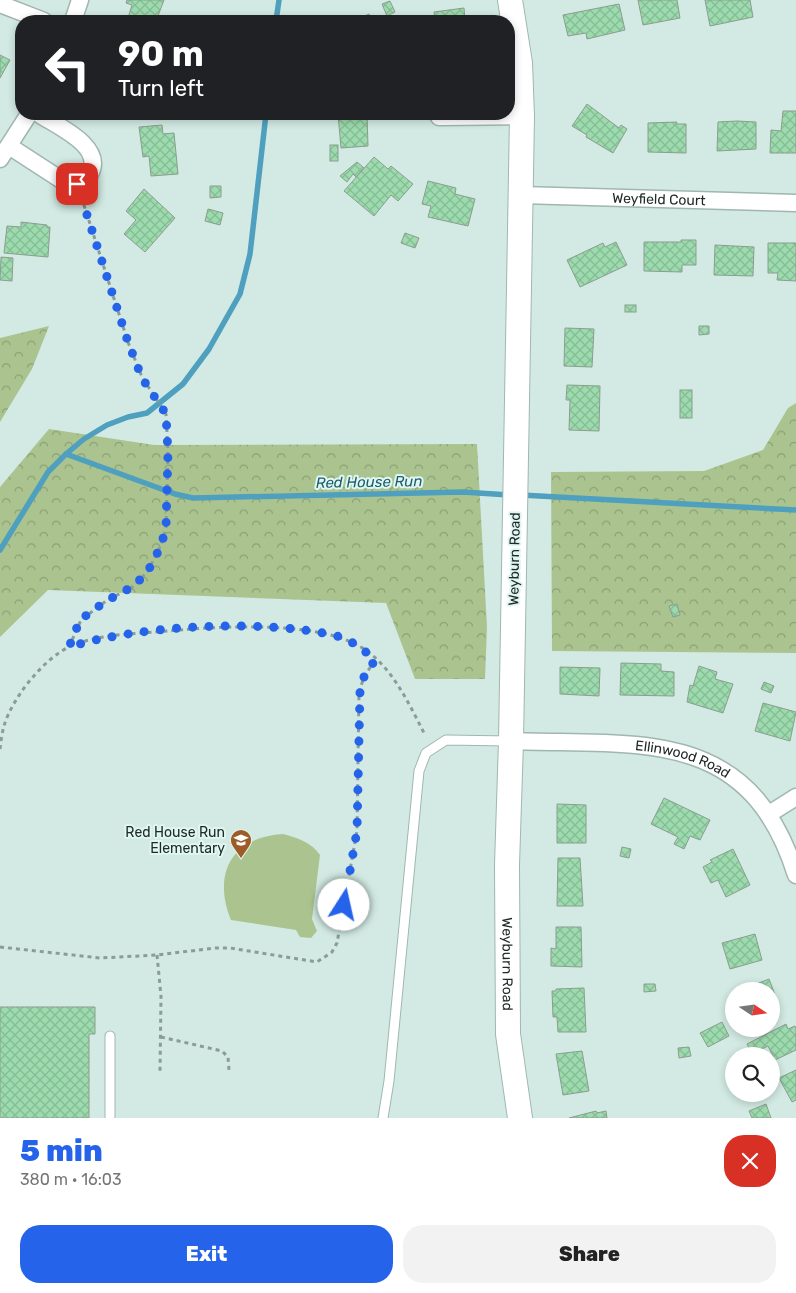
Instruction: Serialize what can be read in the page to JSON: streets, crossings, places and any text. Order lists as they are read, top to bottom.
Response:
{
  "streets": {
    "street": ["Weyfield Court", "Weyburn Road", "Ellinwood Road"]
  },
  "crossings": [
    ["Weyfield Court", "Weyburn Road"],
    ["Weyburn Road", "Ellinwood Road"]
  ],
  "water": ["Red House Run"],
  "places": {
    "school or university": ["Red House Run Elementary"]
  },
  "north": "right",
  "page": {
    "turn": ["90 m", "Turn left"],
    "heading": ["5 min", "380 m · 16:03"],
    "buttons": ["Exit", "Share"]
  }
}
